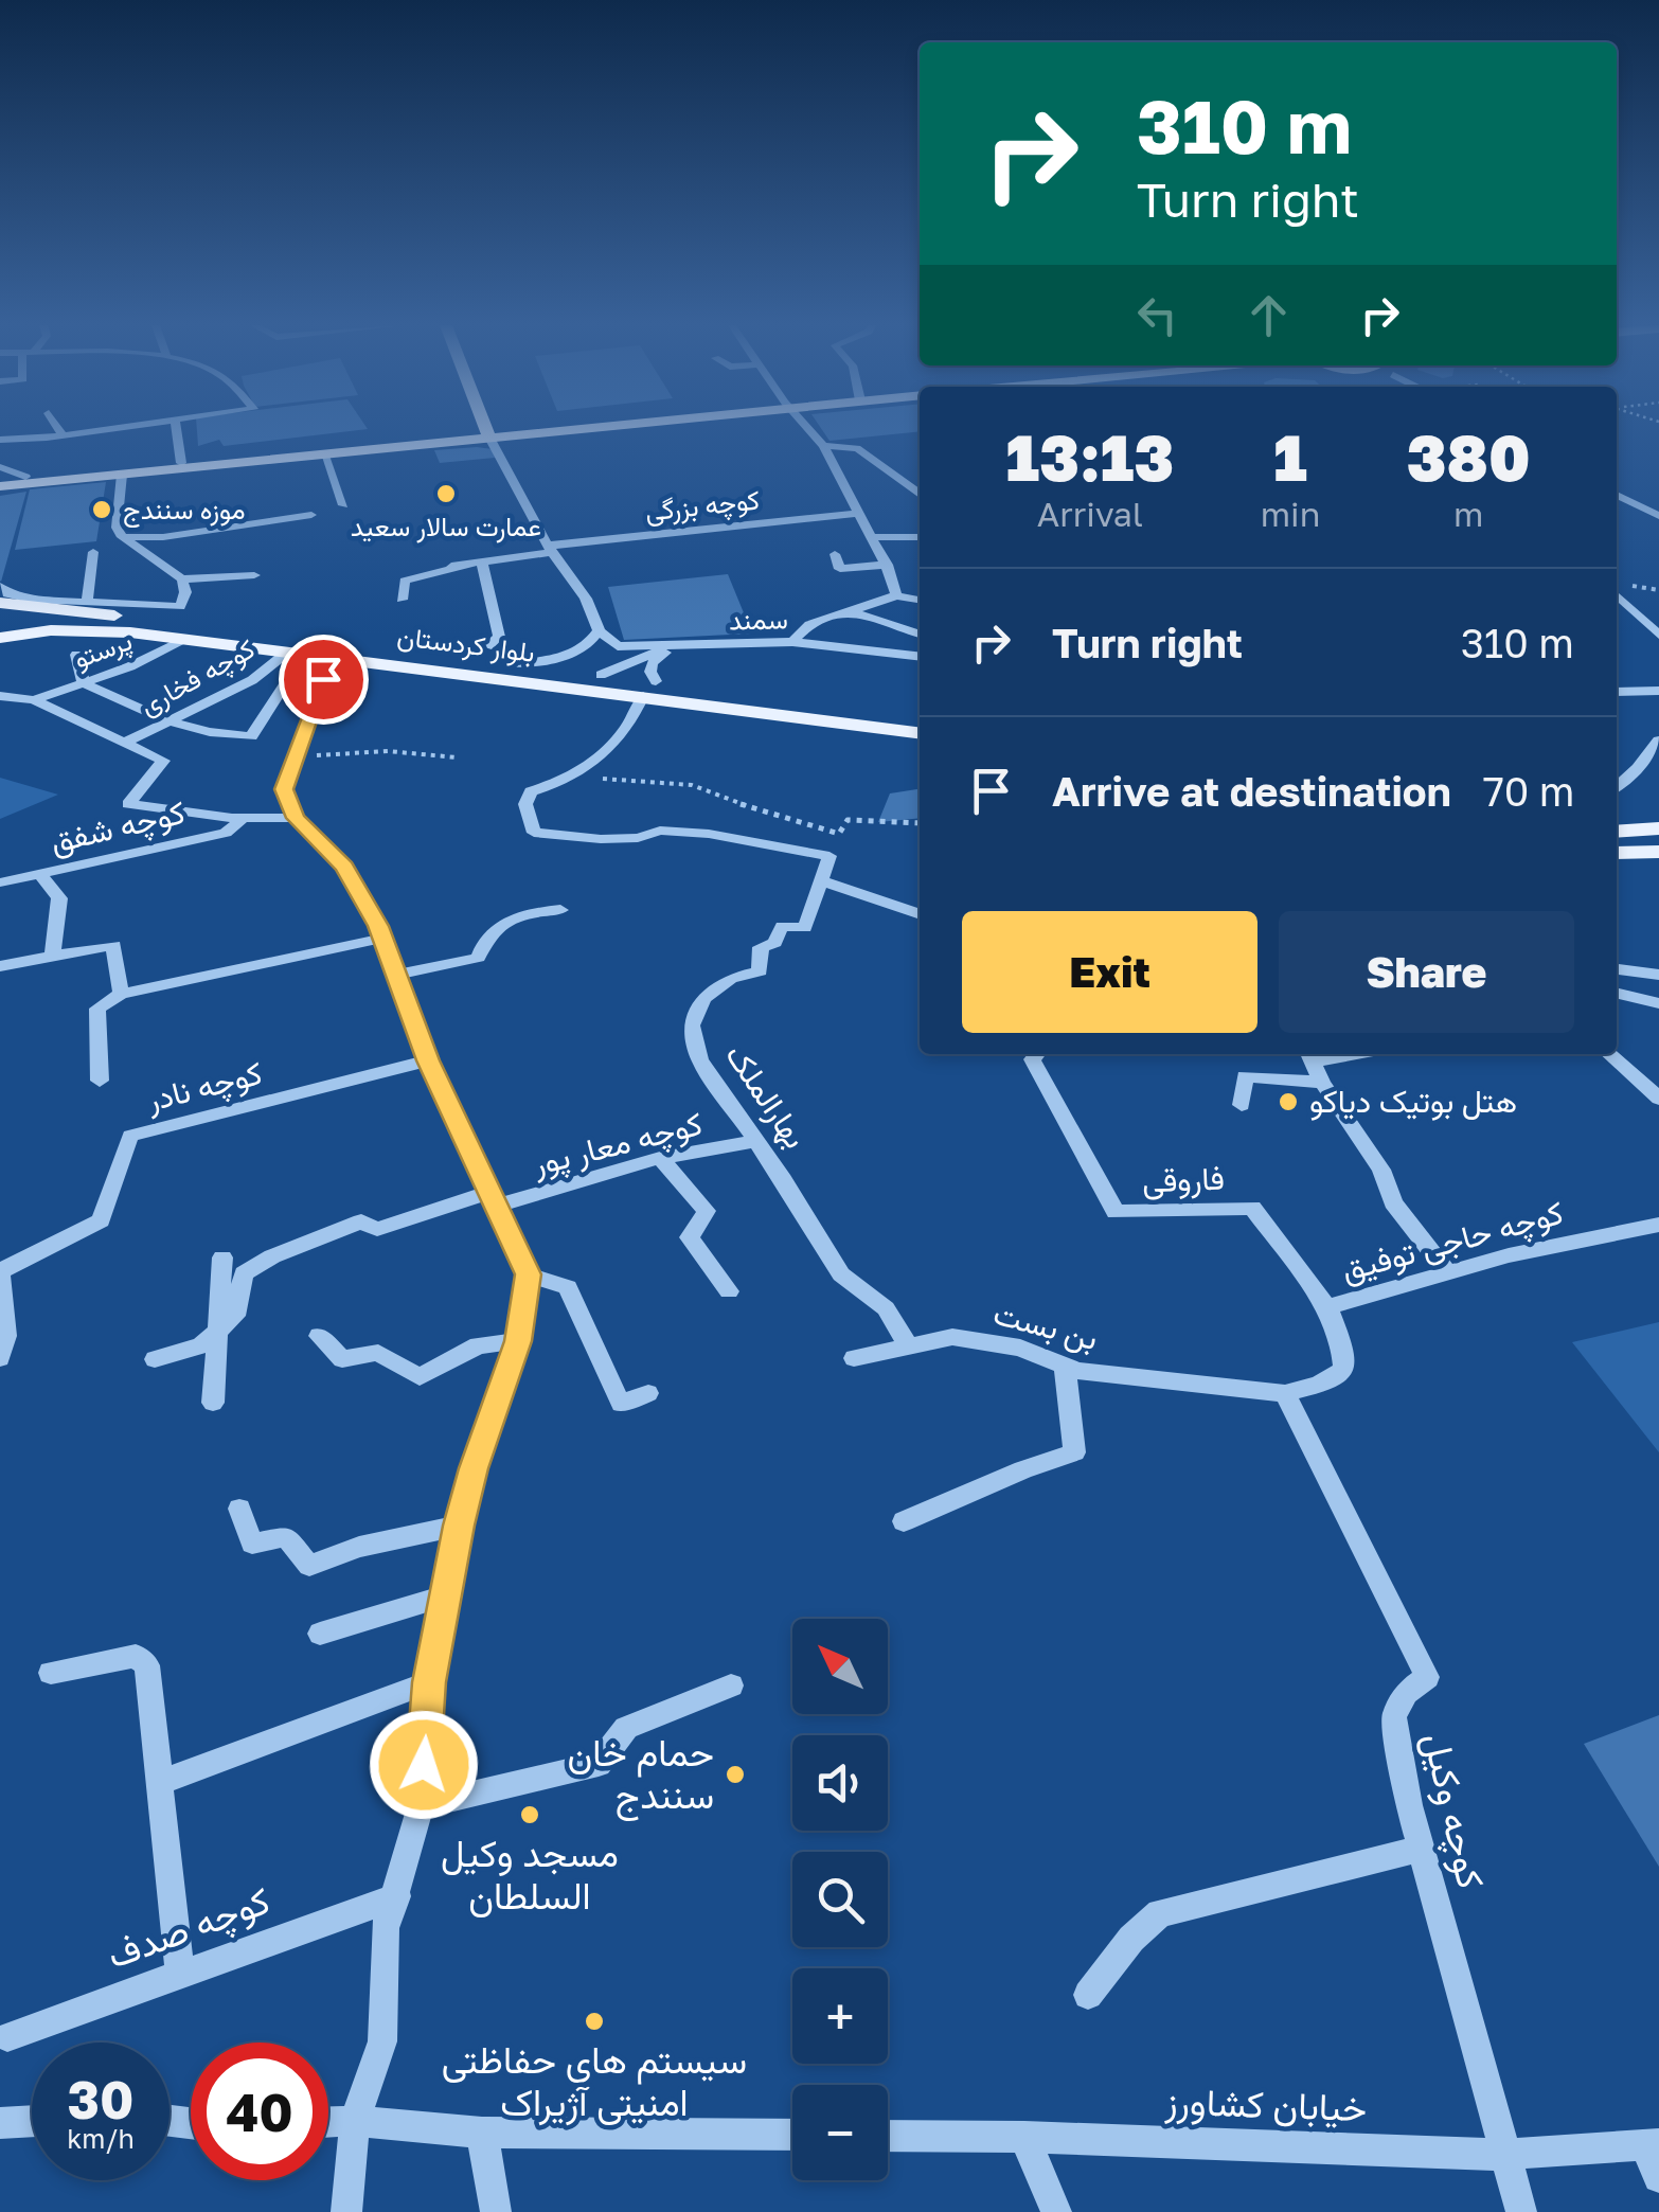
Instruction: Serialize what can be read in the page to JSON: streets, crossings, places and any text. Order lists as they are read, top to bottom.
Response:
{
  "streets": {
    "main road": ["بلوار کردستان"],
    "street": [
      "کوچه بزرگی",
      "سمند",
      "پرستو",
      "کوچه فخاری",
      "کوچه شفق",
      "کوچه نادر",
      "بهارالملک",
      "کوچه معار پور",
      "فاروقی",
      "کوچه حاجی توفیق",
      "بن بست",
      "کوچه وکیل",
      "کوچه صدف",
      "خیابان کشاورز"
    ]
  },
  "crossings": [
    ["بلوار کردستان", "پرستو"],
    ["بلوار کردستان", "کوچه فخاری"],
    ["بهارالملک", "کوچه معار پور"],
    ["بهارالملک", "بن بست"],
    ["فاروقی", "کوچه حاجی توفیق"],
    ["کوچه حاجی توفیق", "بن بست"],
    ["کوچه حاجی توفیق", "کوچه وکیل"],
    ["بن بست", "کوچه وکیل"],
    ["کوچه وکیل", "خیابان کشاورز"]
  ],
  "places": [
    "عمارت سالار سعید",
    "موزه سنندج",
    "هتل بوتیک دیاکو",
    "حمام خان سنندج",
    "مسجد وکیل السلطان",
    "سیستم های حفاظتی امنیتی آژیراک"
  ],
  "north": "top left",
  "page": {
    "turn": ["310 m", "Turn right"],
    "eta": [
      "13:13",
      "Arrival",
      "1",
      "min",
      "380",
      "m"
    ],
    "list": [
      {
        "name": "Turn right",
        "value": "310 m"
      },
      {
        "name": "Arrive at destination",
        "value": "70 m"
      }
    ],
    "buttons": ["Exit", "Share"],
    "map_buttons": ["+", "−"],
    "speed": "30 km/h",
    "limit": "40"
  }
}
